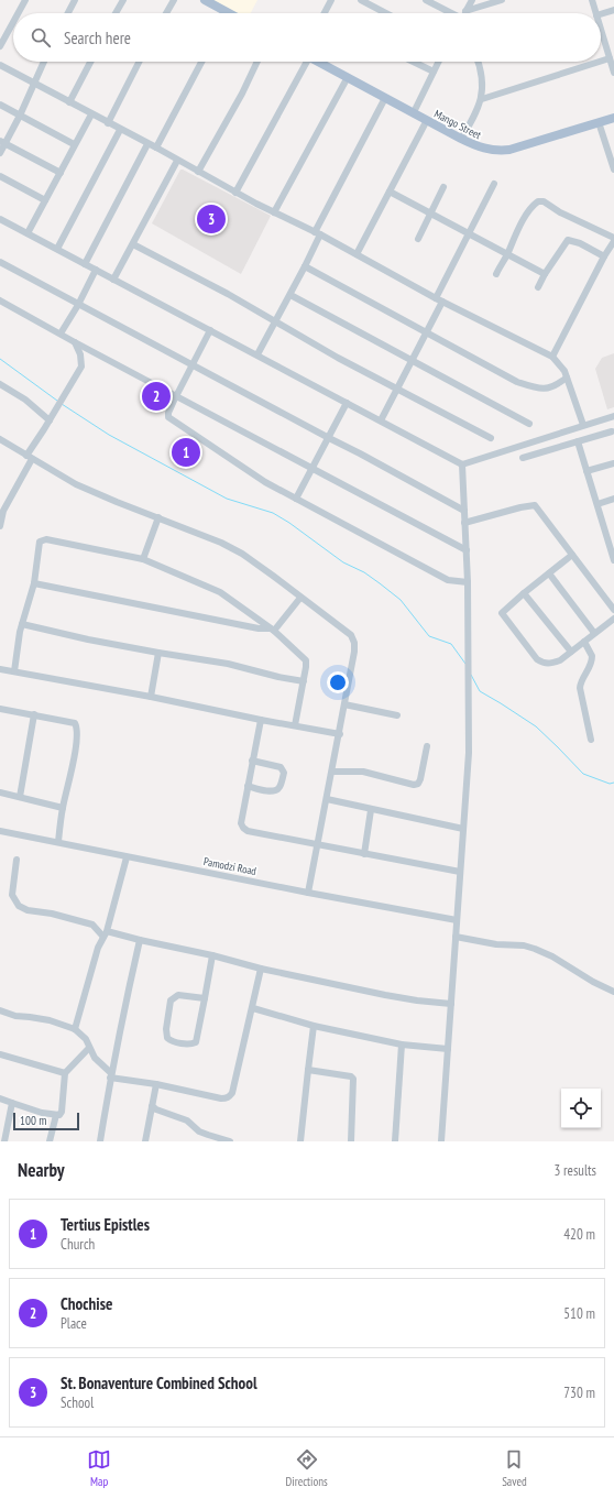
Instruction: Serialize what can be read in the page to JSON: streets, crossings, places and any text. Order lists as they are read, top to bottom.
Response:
{
  "streets": {
    "main road": ["Mango Street"],
    "street": ["Pamodzi Road"]
  },
  "scale_bar": "100 m",
  "page": {
    "search": "Search here",
    "pins": ["3", "2", "1"],
    "scale": "100 m",
    "heading": ["Nearby", "3 results"],
    "list": [
      {
        "mark": "1",
        "name": "Tertius Epistles",
        "note": "Church",
        "value": "420 m"
      },
      {
        "mark": "2",
        "name": "Chochise",
        "note": "Place",
        "value": "510 m"
      },
      {
        "mark": "3",
        "name": "St. Bonaventure Combined School",
        "note": "School",
        "value": "730 m"
      }
    ],
    "nav": ["Map", "Directions", "Saved"]
  }
}
